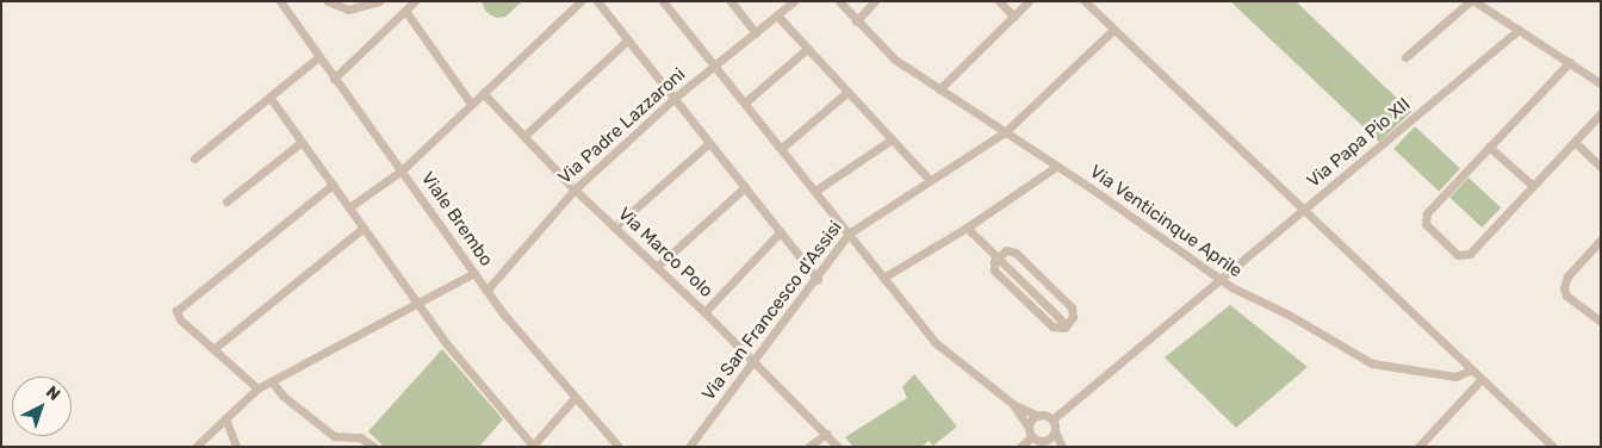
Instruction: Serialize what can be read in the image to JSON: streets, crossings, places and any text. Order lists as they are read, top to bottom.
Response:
{
  "streets": {
    "street": [
      "Via Padre Lazzaroni",
      "Via Papa Pio XII",
      "Viale Brembo",
      "Via Venticinque Aprile",
      "Via Marco Polo",
      "Via San Francesco d'Assisi"
    ]
  },
  "crossings": [
    ["Via Padre Lazzaroni", "Viale Brembo"],
    ["Via Padre Lazzaroni", "Via Marco Polo"],
    ["Via Papa Pio XII", "Via Venticinque Aprile"],
    ["Via Venticinque Aprile", "Via San Francesco d'Assisi"],
    ["Via Marco Polo", "Via San Francesco d'Assisi"]
  ],
  "north": "top right"
}
